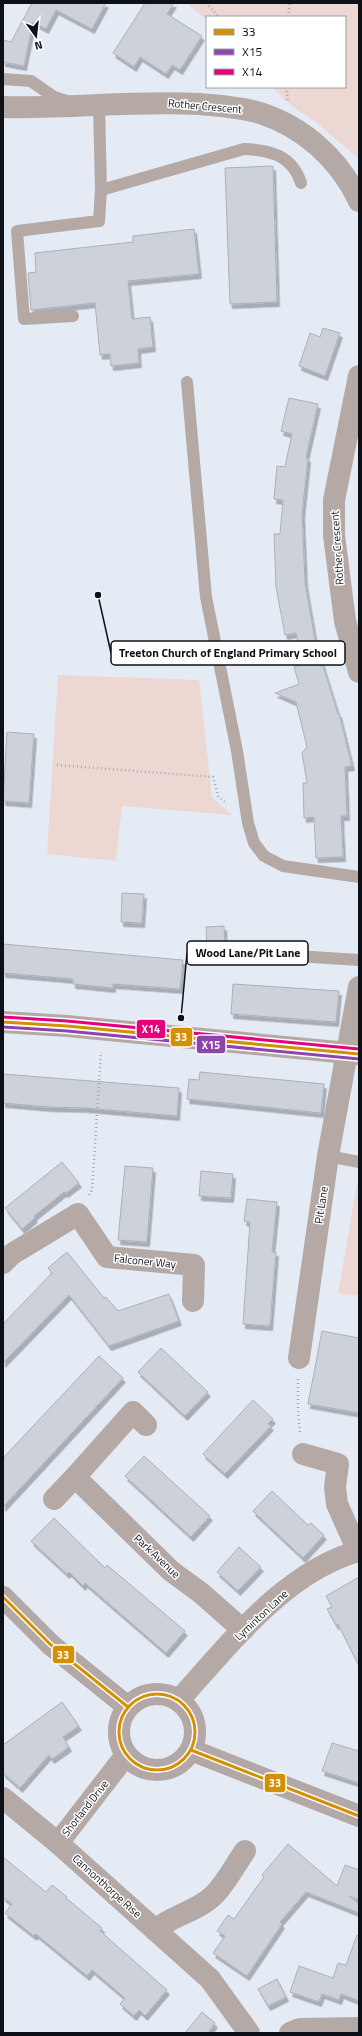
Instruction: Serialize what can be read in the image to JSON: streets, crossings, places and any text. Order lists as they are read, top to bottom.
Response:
{
  "streets": {
    "street": [
      "Rother Crescent",
      "Pit Lane",
      "Falconer Way",
      "Park Avenue",
      "Lyminton Lane",
      "Shorland Drive",
      "Cannonthorpe Rise"
    ]
  },
  "crossings": [
    ["Park Avenue", "Lyminton Lane"],
    ["Lyminton Lane", "Shorland Drive"],
    ["Shorland Drive", "Cannonthorpe Rise"]
  ],
  "places": ["Treeton Church of England Primary School", "Wood Lane/Pit Lane"],
  "lines": ["transit line X14", "transit line 33", "transit line X15"],
  "legend": ["33", "X15", "X14"],
  "north": "bottom"
}
